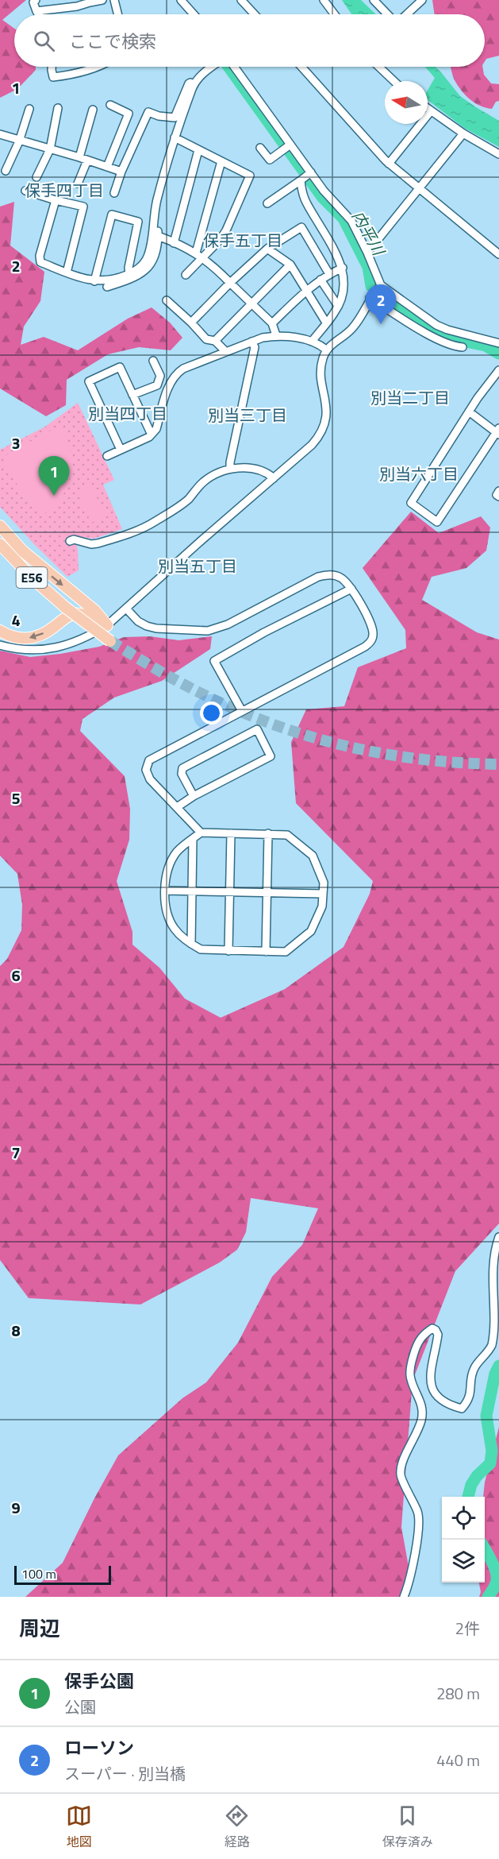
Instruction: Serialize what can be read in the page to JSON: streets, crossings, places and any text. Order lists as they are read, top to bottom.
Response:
{
  "streets": {
    "highway": ["E56"]
  },
  "districts": [
    "保手四丁目",
    "保手五丁目",
    "別当二丁目",
    "別当四丁目",
    "別当三丁目",
    "別当六丁目",
    "別当五丁目"
  ],
  "water": ["内平川"],
  "scale_bar": "100 m",
  "north": "left",
  "page": {
    "search": "ここで検索",
    "pins": ["2", "1"],
    "scale": "100 m",
    "heading": ["周辺", "2件"],
    "list": [
      {
        "mark": "1",
        "name": "保手公園",
        "note": "公園",
        "value": "280 m"
      },
      {
        "mark": "2",
        "name": "ローソン",
        "note": "スーパー · 別当橋",
        "value": "440 m"
      }
    ],
    "nav": ["地図", "経路", "保存済み"]
  },
  "grid": {
    "rows": [
      "1",
      "2",
      "3",
      "4",
      "5",
      "6",
      "7",
      "8",
      "9"
    ]
  }
}
